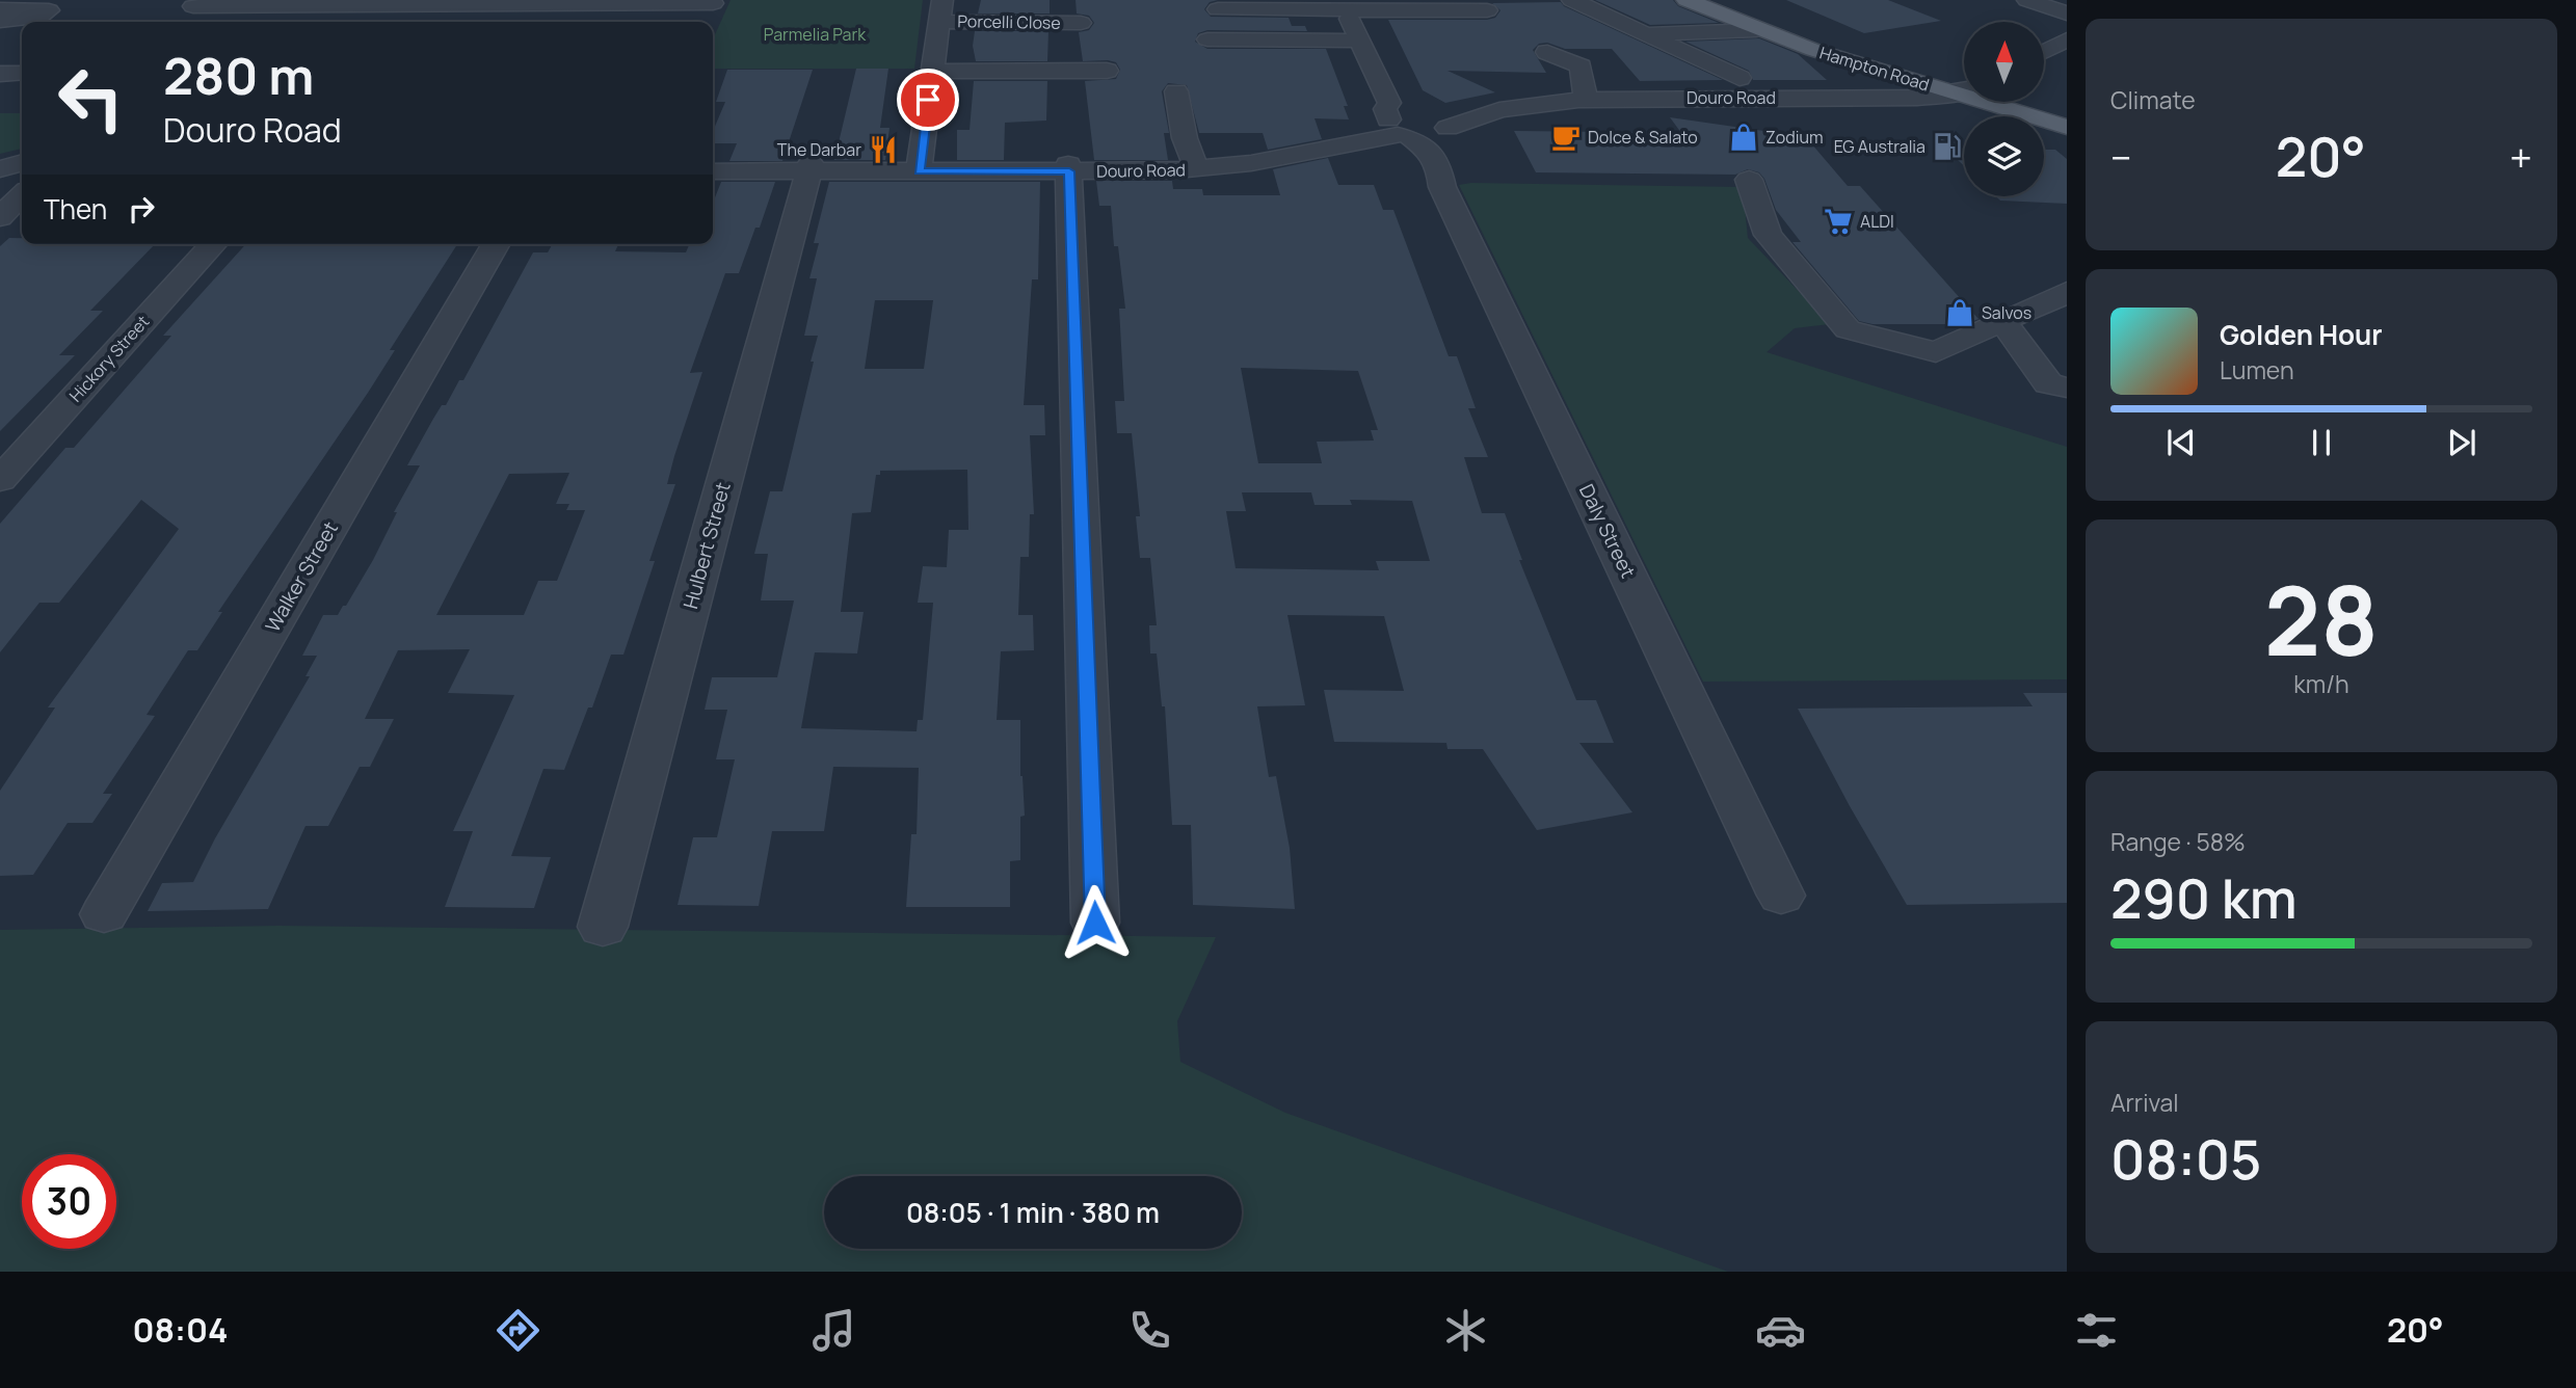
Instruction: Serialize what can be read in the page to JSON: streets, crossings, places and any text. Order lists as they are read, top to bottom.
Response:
{
  "streets": {
    "main road": ["Hampton Road"],
    "street": [
      "Porcelli Close",
      "Douro Road",
      "Hickory Street",
      "Daly Street",
      "Hulbert Street",
      "Walker Street"
    ]
  },
  "crossings": [
    ["Hampton Road", "Douro Road"],
    ["Douro Road", "Daly Street"],
    ["Douro Road", "Hulbert Street"]
  ],
  "parks": ["Parmelia Park"],
  "places": {
    "cafe": ["Dolce & Salato"],
    "shop": ["Zodium", "Salvos"],
    "fuel station": ["EG Australia"],
    "restaurant": ["The Darbar"],
    "supermarket": ["ALDI"]
  },
  "north": "top",
  "page": {
    "tile": [
      "Climate",
      ["28", "km/h"],
      ["Range · 58%", "290 km"],
      ["Arrival", "08:05"]
    ],
    "turn": ["280 m", "Douro Road"],
    "heat": ["−", "20°", "+"],
    "then": "Then",
    "song": ["Golden Hour", "Lumen"],
    "limit": "30",
    "trip": "08:05 · 1 min · 380 m",
    "tabs": ["08:04", "20°"]
  }
}
